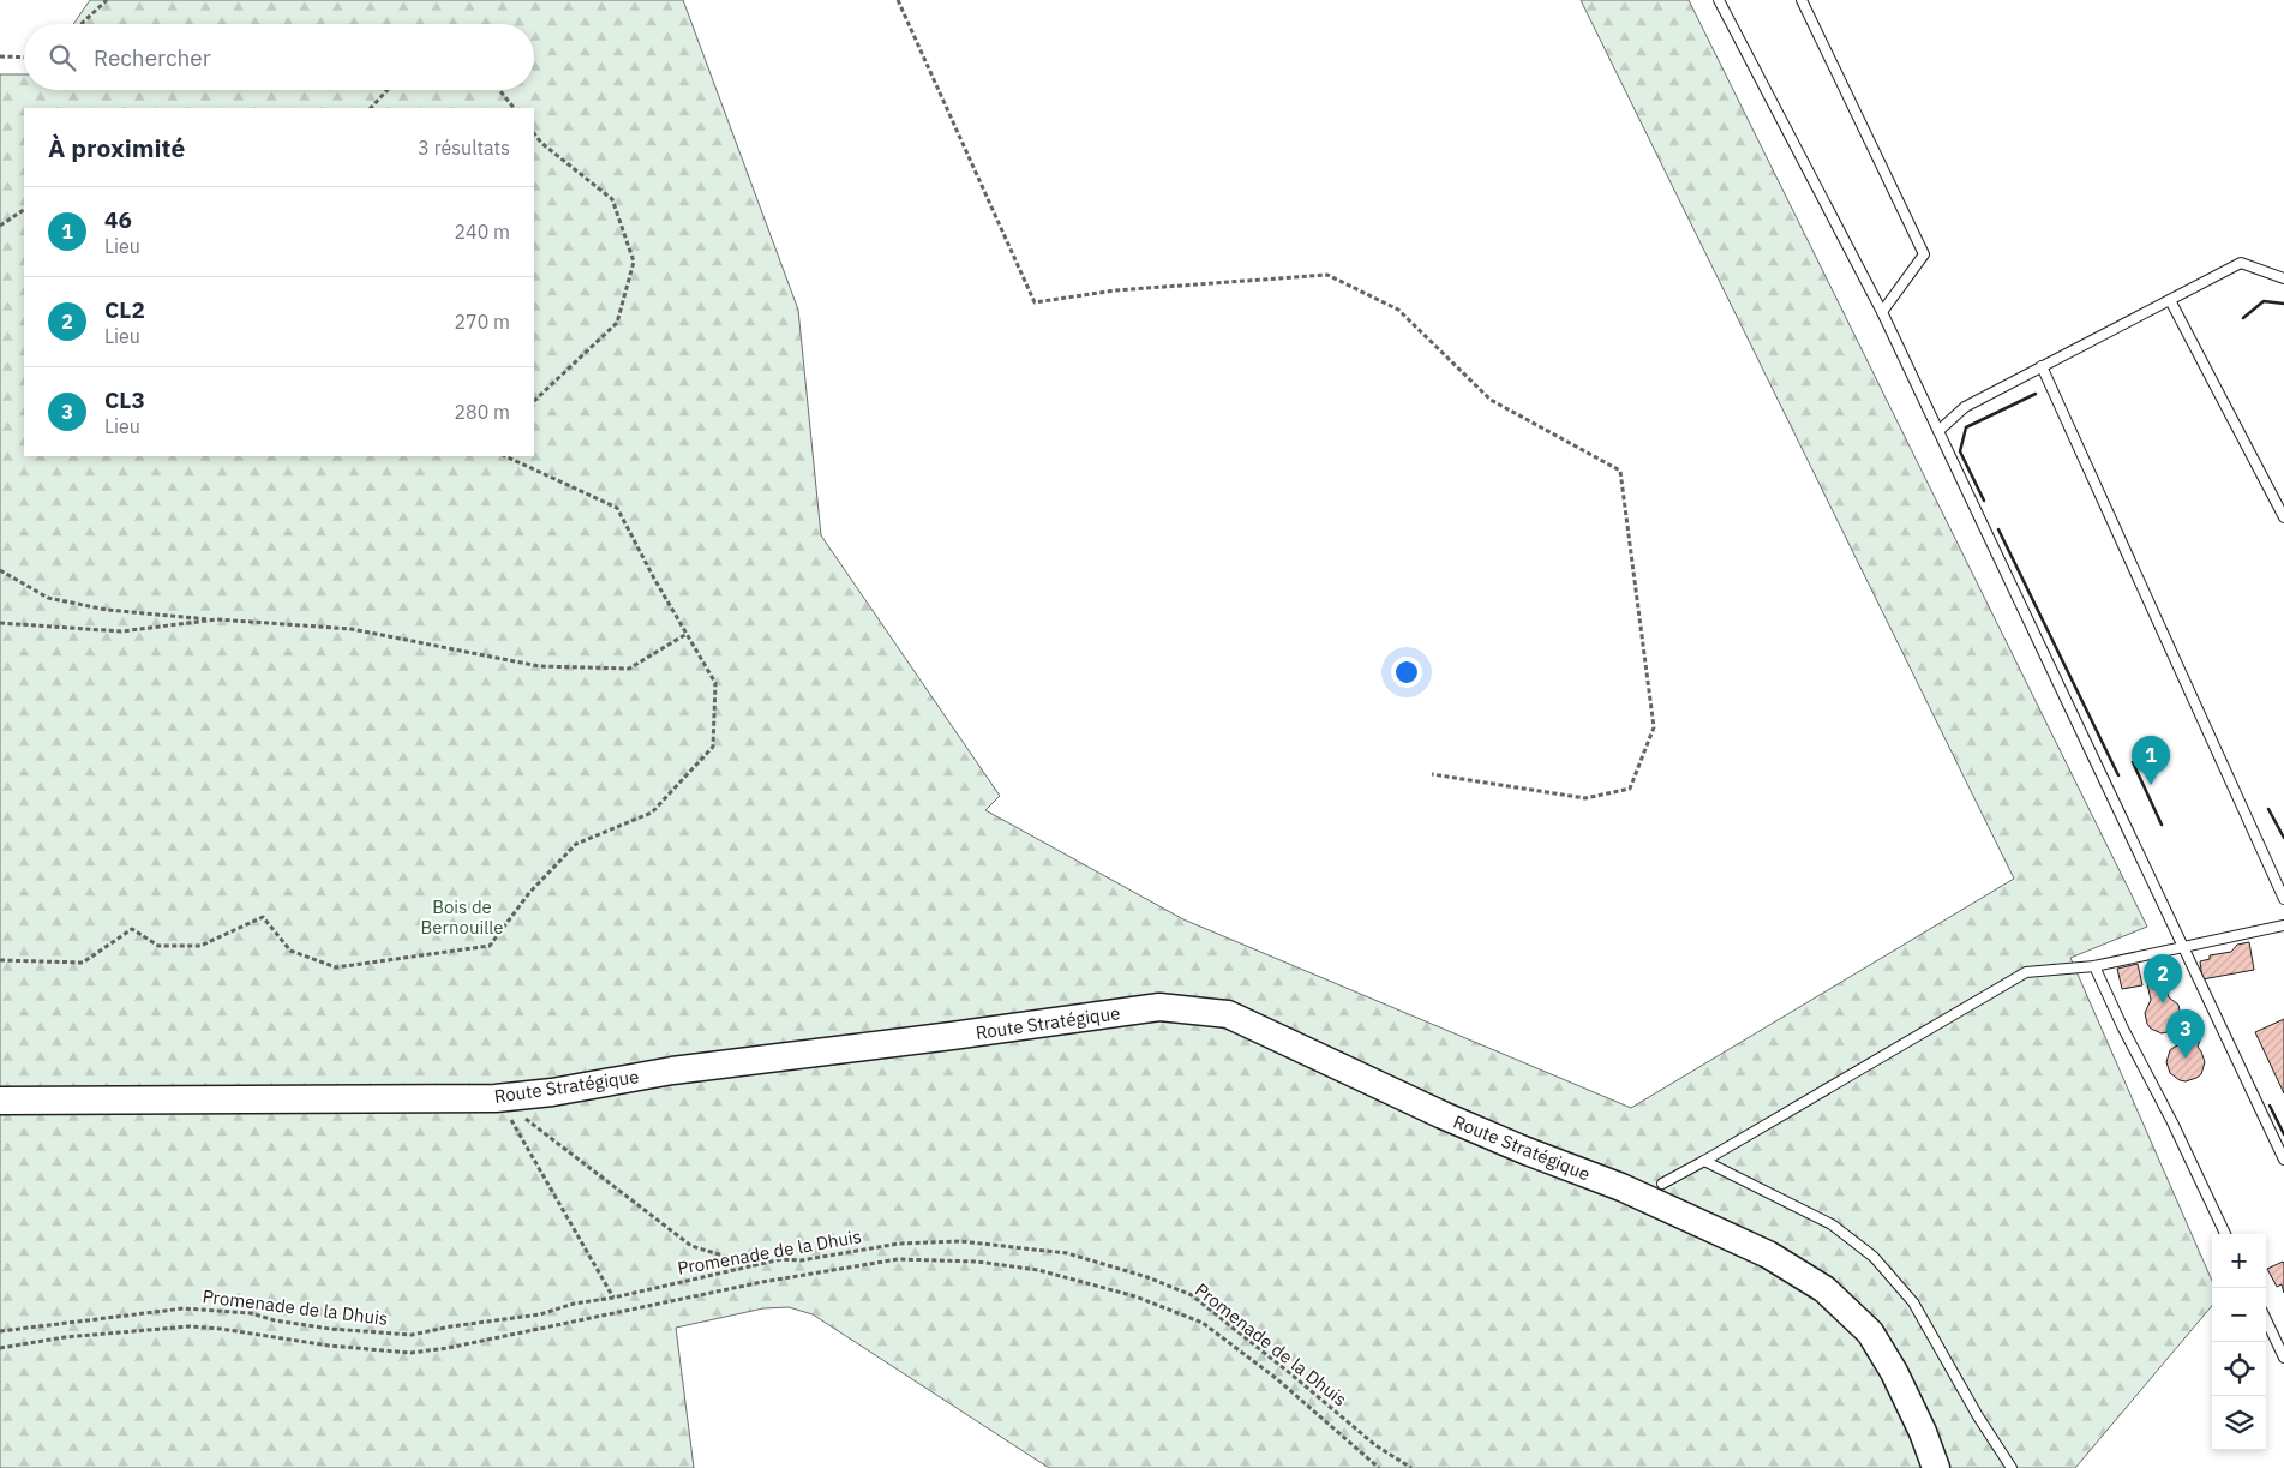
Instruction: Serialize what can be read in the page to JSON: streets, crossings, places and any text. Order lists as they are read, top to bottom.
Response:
{
  "streets": {
    "street": ["Route Stratégique"],
    "path": ["Promenade de la Dhuis"]
  },
  "parks": ["Bois de Bernouille"],
  "page": {
    "search": "Rechercher",
    "heading": ["À proximité", "3 résultats"],
    "list": [
      {
        "mark": "1",
        "name": "46",
        "note": "Lieu",
        "value": "240 m"
      },
      {
        "mark": "2",
        "name": "CL2",
        "note": "Lieu",
        "value": "270 m"
      },
      {
        "mark": "3",
        "name": "CL3",
        "note": "Lieu",
        "value": "280 m"
      }
    ],
    "pins": ["1", "2", "3"],
    "map_buttons": ["+", "−"]
  }
}
